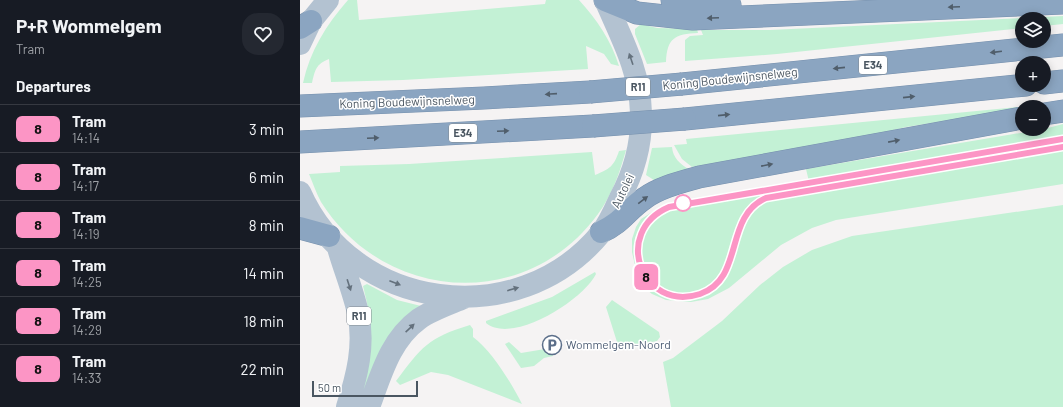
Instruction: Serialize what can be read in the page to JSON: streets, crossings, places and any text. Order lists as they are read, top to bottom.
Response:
{
  "streets": {
    "highway": ["E34", "Koning Boudewijnsnelweg"],
    "main road": ["R11", "Autolei"]
  },
  "places": {
    "parking": ["Wommelgem-Noord"]
  },
  "lines": ["tram line 8"],
  "scale_bar": "50 m",
  "page": {
    "heading": [
      ["P+R Wommelgem", "Tram"],
      "Departures"
    ],
    "on_map": "8",
    "map_buttons": ["+", "−"],
    "list": [
      {
        "mark": "8",
        "name": "Tram",
        "note": "14:14",
        "value": "3 min"
      },
      {
        "mark": "8",
        "name": "Tram",
        "note": "14:17",
        "value": "6 min"
      },
      {
        "mark": "8",
        "name": "Tram",
        "note": "14:19",
        "value": "8 min"
      },
      {
        "mark": "8",
        "name": "Tram",
        "note": "14:25",
        "value": "14 min"
      },
      {
        "mark": "8",
        "name": "Tram",
        "note": "14:29",
        "value": "18 min"
      },
      {
        "mark": "8",
        "name": "Tram",
        "note": "14:33",
        "value": "22 min"
      }
    ],
    "scale": "50 m"
  }
}
